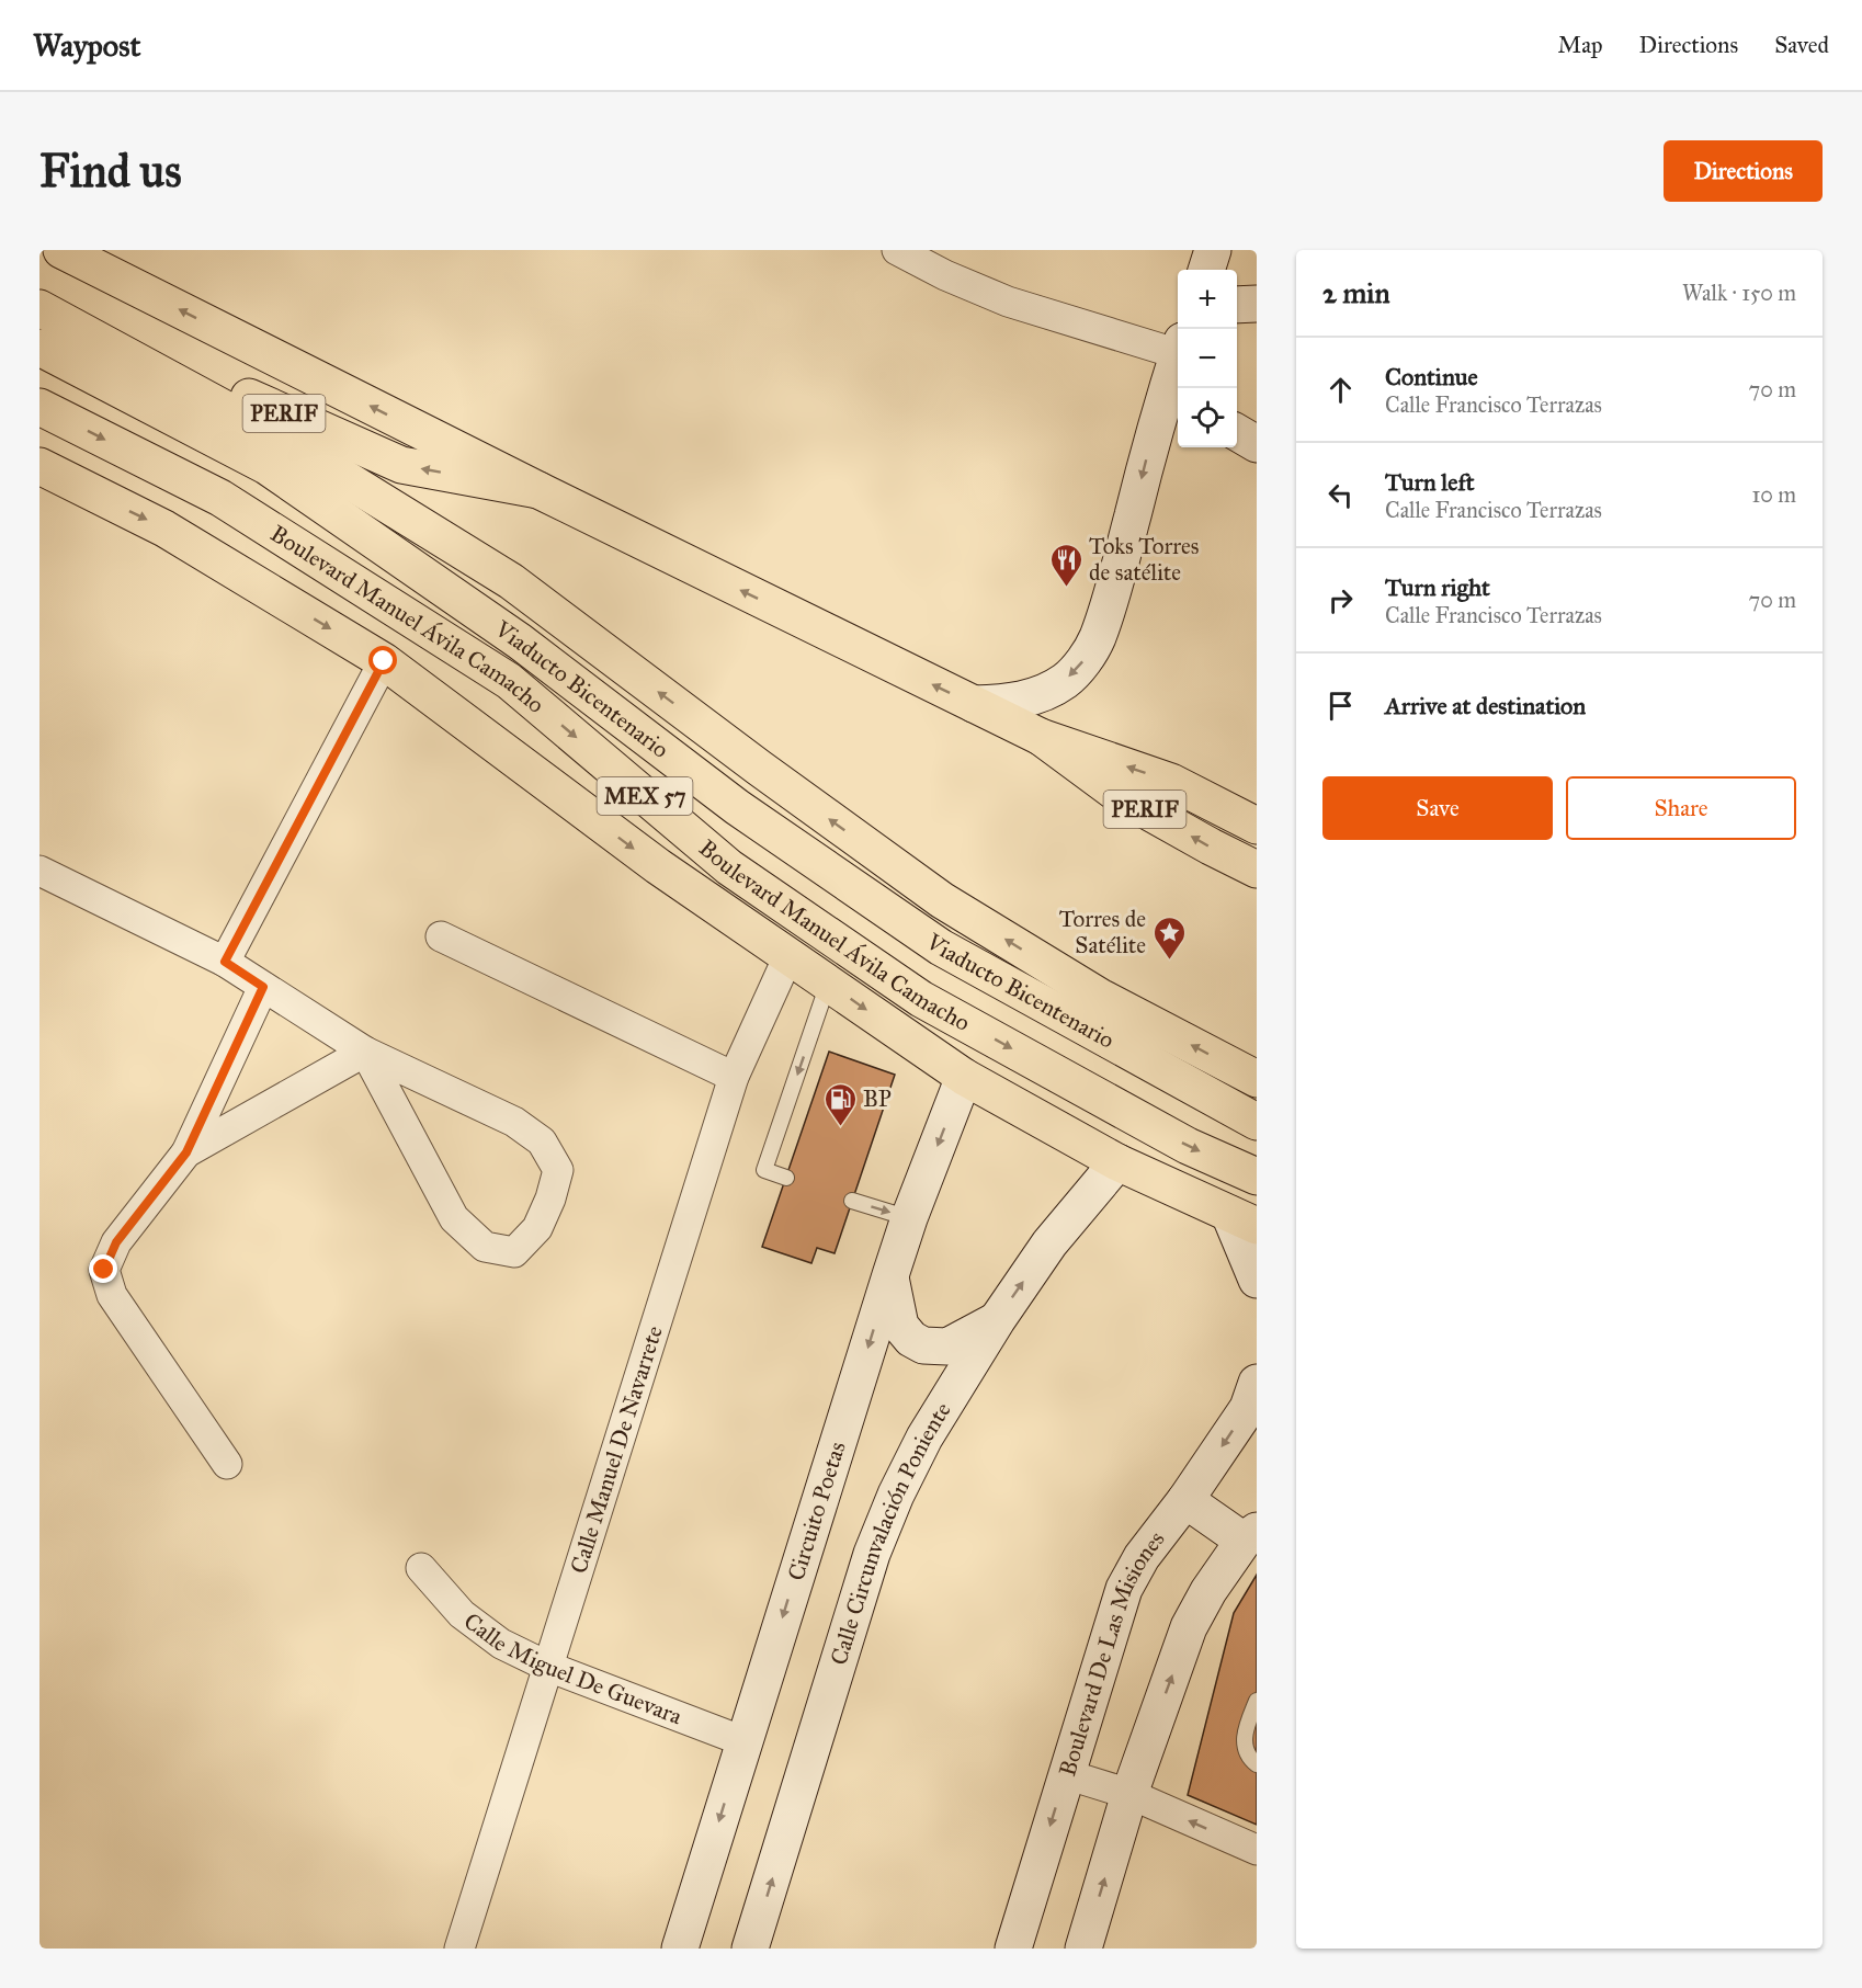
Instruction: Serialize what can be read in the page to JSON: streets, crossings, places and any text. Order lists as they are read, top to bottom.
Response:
{
  "streets": {
    "main road": [
      "PERIF",
      "Boulevard Manuel Ávila Camacho",
      "Viaducto Bicentenario",
      "MEX 57",
      "Circuito Poetas",
      "Calle Circunvalación Poniente",
      "Boulevard De Las Misiones"
    ],
    "street": ["Calle Manuel De Navarrete", "Calle Miguel De Guevara"]
  },
  "crossings": [
    ["Boulevard Manuel Ávila Camacho", "Calle Manuel De Navarrete"],
    ["Boulevard Manuel Ávila Camacho", "Circuito Poetas"],
    ["Boulevard Manuel Ávila Camacho", "Calle Circunvalación Poniente"],
    ["Calle Manuel De Navarrete", "Calle Miguel De Guevara"],
    ["Circuito Poetas", "Calle Miguel De Guevara"]
  ],
  "one_way": ["Circuito Poetas"],
  "places": {
    "restaurant": ["Toks Torres de satélite"],
    "place": ["Torres de Satélite"],
    "fuel station": ["BP"]
  },
  "page": {
    "header": "Waypost",
    "nav": ["Map", "Directions", "Saved"],
    "buttons": [
      "Directions",
      ["Save", "Share"]
    ],
    "title": "Find us",
    "heading": ["2 min", "Walk · 150 m"],
    "map_buttons": ["+", "−"],
    "list": [
      ["Continue", "Calle Francisco Terrazas", "70 m"],
      ["Turn left", "Calle Francisco Terrazas", "10 m"],
      ["Turn right", "Calle Francisco Terrazas", "70 m"],
      "Arrive at destination"
    ]
  }
}
